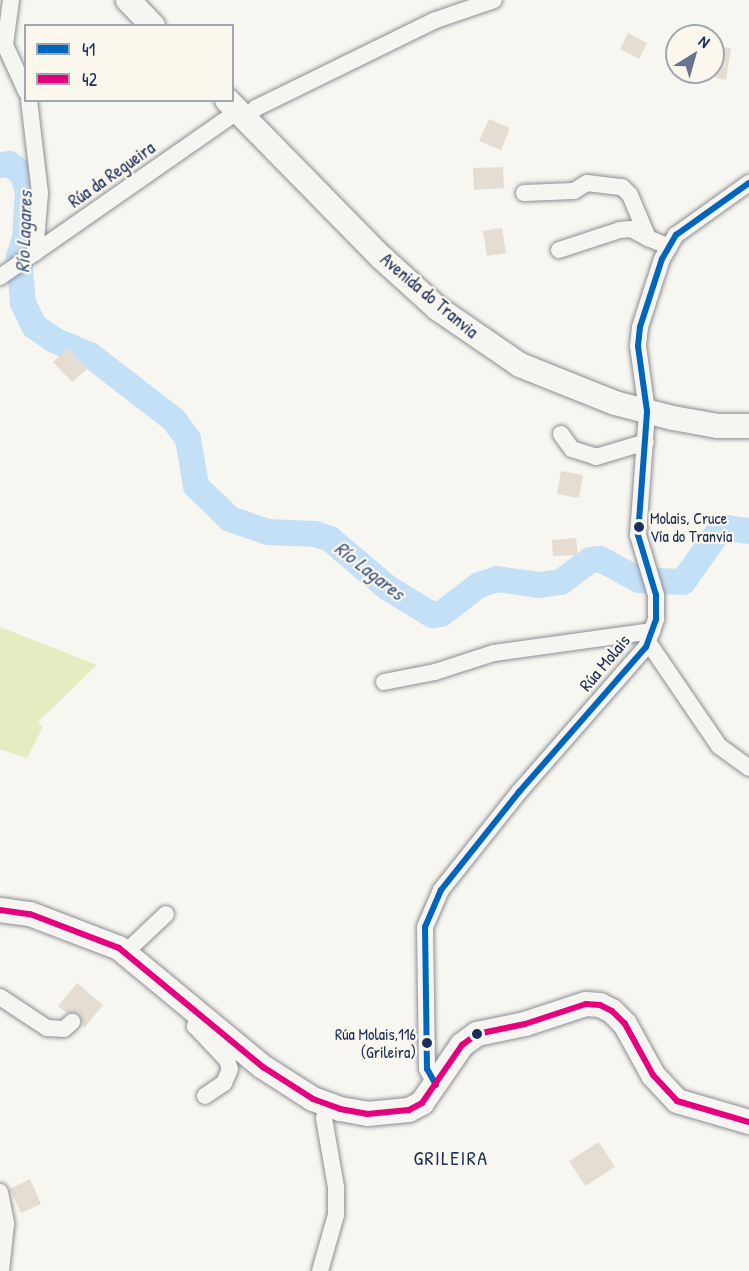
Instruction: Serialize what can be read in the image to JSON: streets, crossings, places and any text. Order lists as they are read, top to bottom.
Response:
{
  "streets": {
    "main road": ["Avenida do Tranvia"],
    "street": ["Rúa da Regueira", "Rúa Molais"]
  },
  "crossings": [
    ["Rúa da Regueira", "Avenida do Tranvia"],
    ["Avenida do Tranvia", "Rúa Molais"]
  ],
  "districts": ["GRILEIRA"],
  "water": ["Río Lagares"],
  "places": ["Molais, Cruce Vía do Tranvía", "Rúa Molais,116 (Grileira)"],
  "lines": ["transit line 41", "transit line 42"],
  "legend": ["41", "42"],
  "north": "top right"
}
